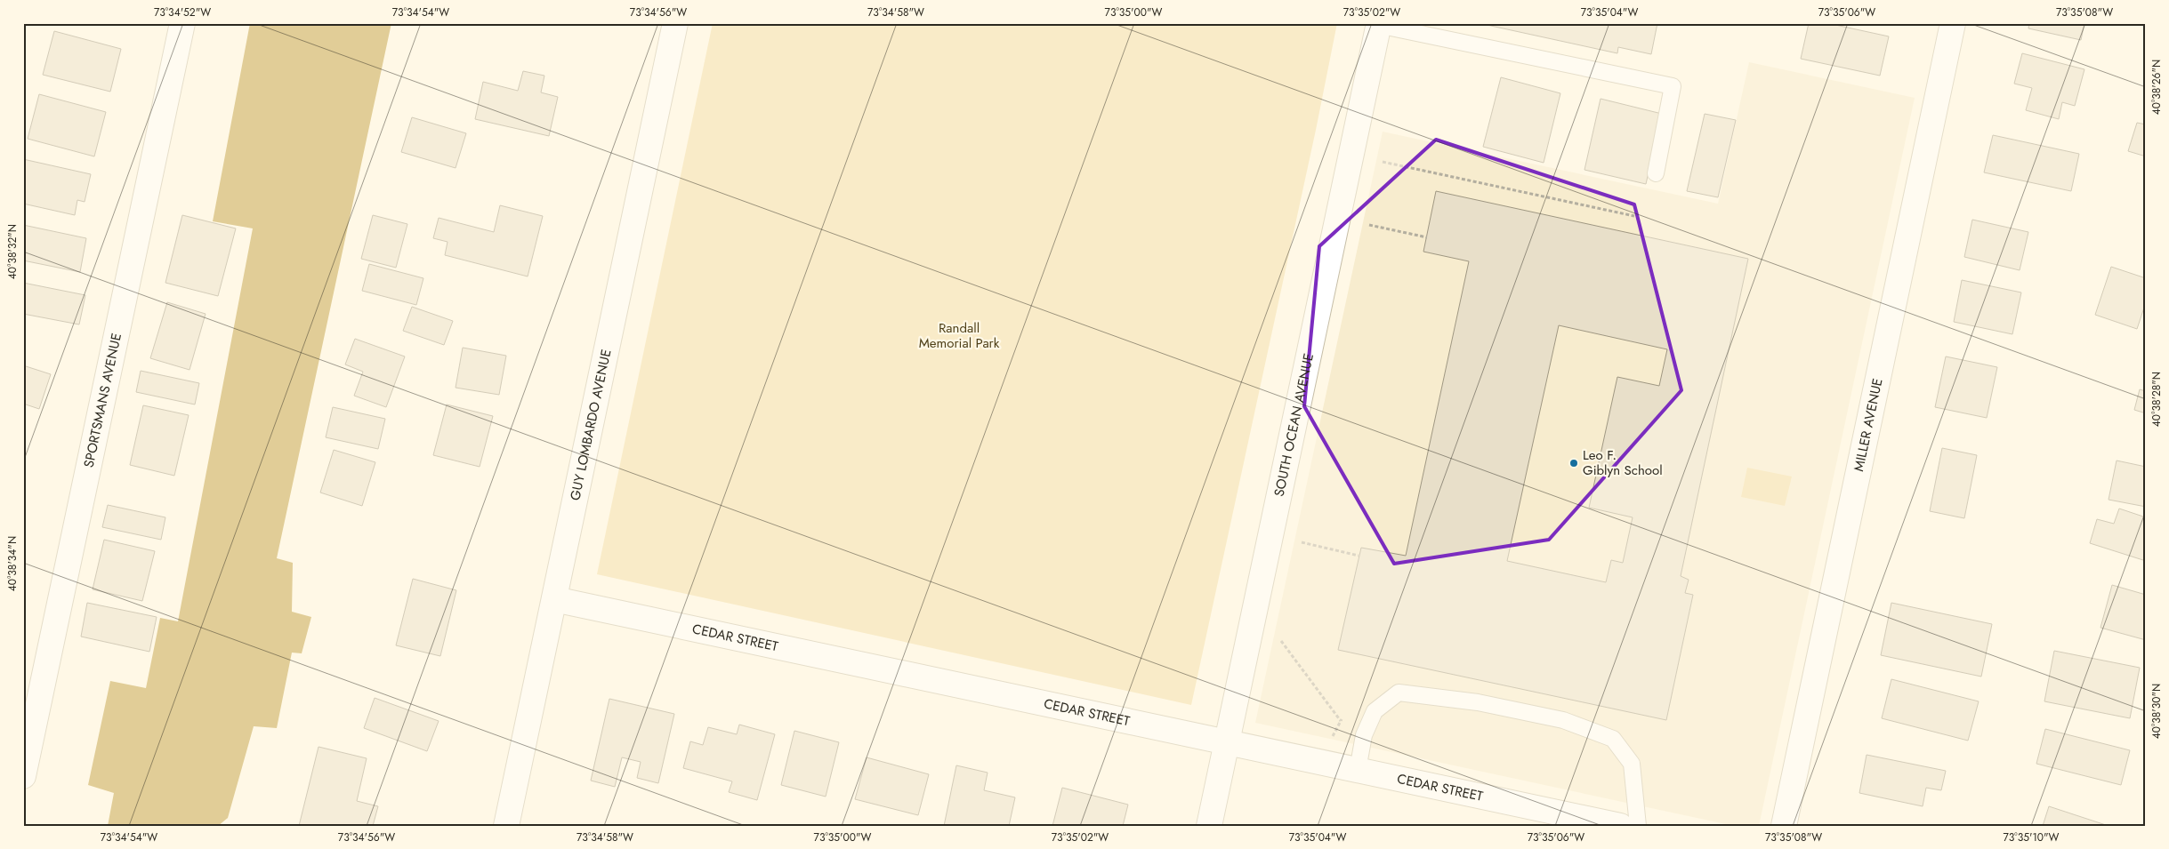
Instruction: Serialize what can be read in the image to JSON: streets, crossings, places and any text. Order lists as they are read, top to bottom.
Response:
{
  "streets": {
    "street": [
      "SPORTSMANS AVENUE",
      "GUY LOMBARDO AVENUE",
      "SOUTH OCEAN AVENUE",
      "MILLER AVENUE",
      "CEDAR STREET"
    ]
  },
  "crossings": [
    ["GUY LOMBARDO AVENUE", "CEDAR STREET"],
    ["SOUTH OCEAN AVENUE", "CEDAR STREET"]
  ],
  "parks": ["Randall Memorial Park"],
  "places": ["Leo F. Giblyn School"],
  "coordinates": [
    "73°34'52\"W",
    "73°34'54\"W",
    "73°34'56\"W",
    "73°34'58\"W",
    "73°35'00\"W",
    "73°35'02\"W",
    "73°35'04\"W",
    "73°35'06\"W",
    "73°35'08\"W",
    "40°38'26\"N",
    "40°38'32\"N",
    "40°38'28\"N",
    "40°38'34\"N",
    "40°38'30\"N",
    "73°35'10\"W"
  ]
}
